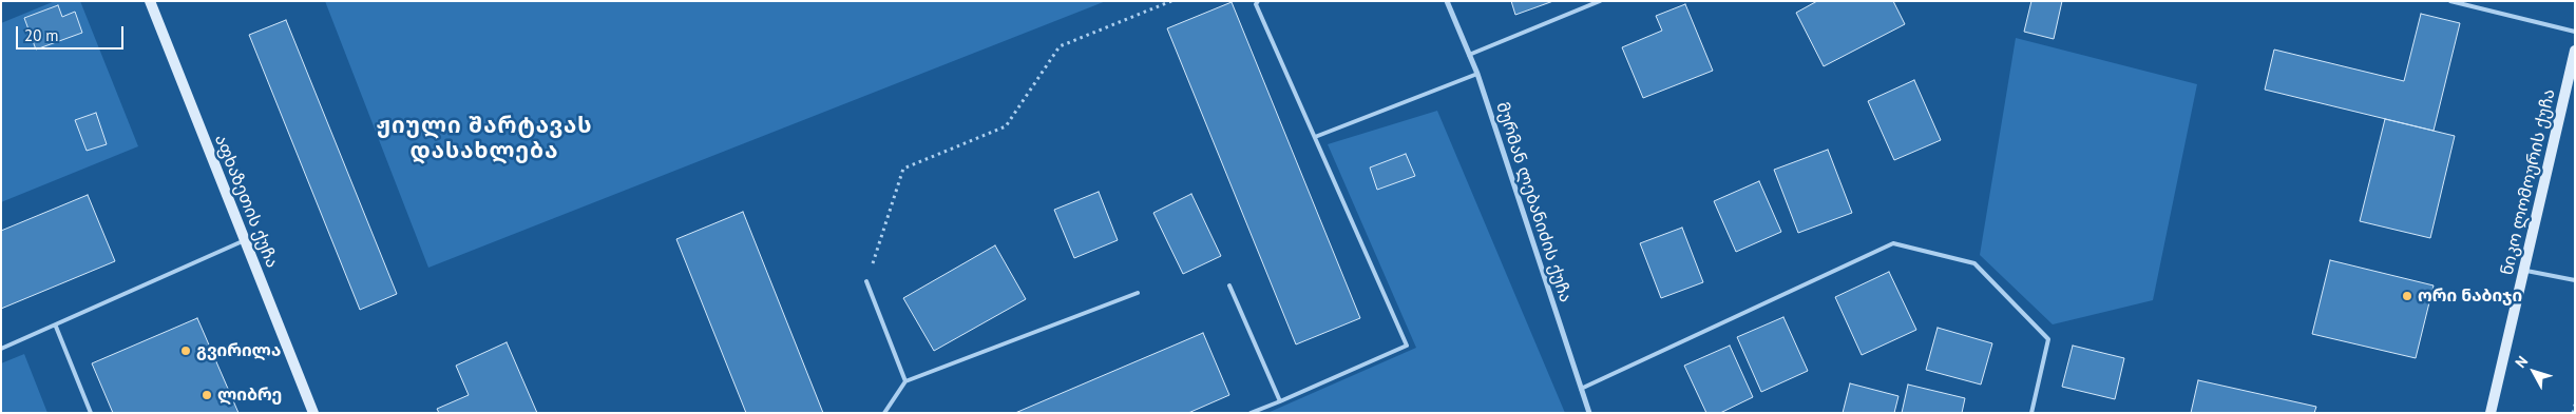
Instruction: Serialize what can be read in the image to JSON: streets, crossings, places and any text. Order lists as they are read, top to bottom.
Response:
{
  "streets": {
    "street": ["ნიკო ლომოურის ქუჩა", "აფხაზეთის ქუჩა", "მურმან ლებანიძის ქუჩა"]
  },
  "districts": ["ჟიული შარტავას დასახლება"],
  "places": ["ორი ნაბიჯი", "გვირილა", "ლიბრე"],
  "scale_bar": "20 m",
  "north": "top left"
}
